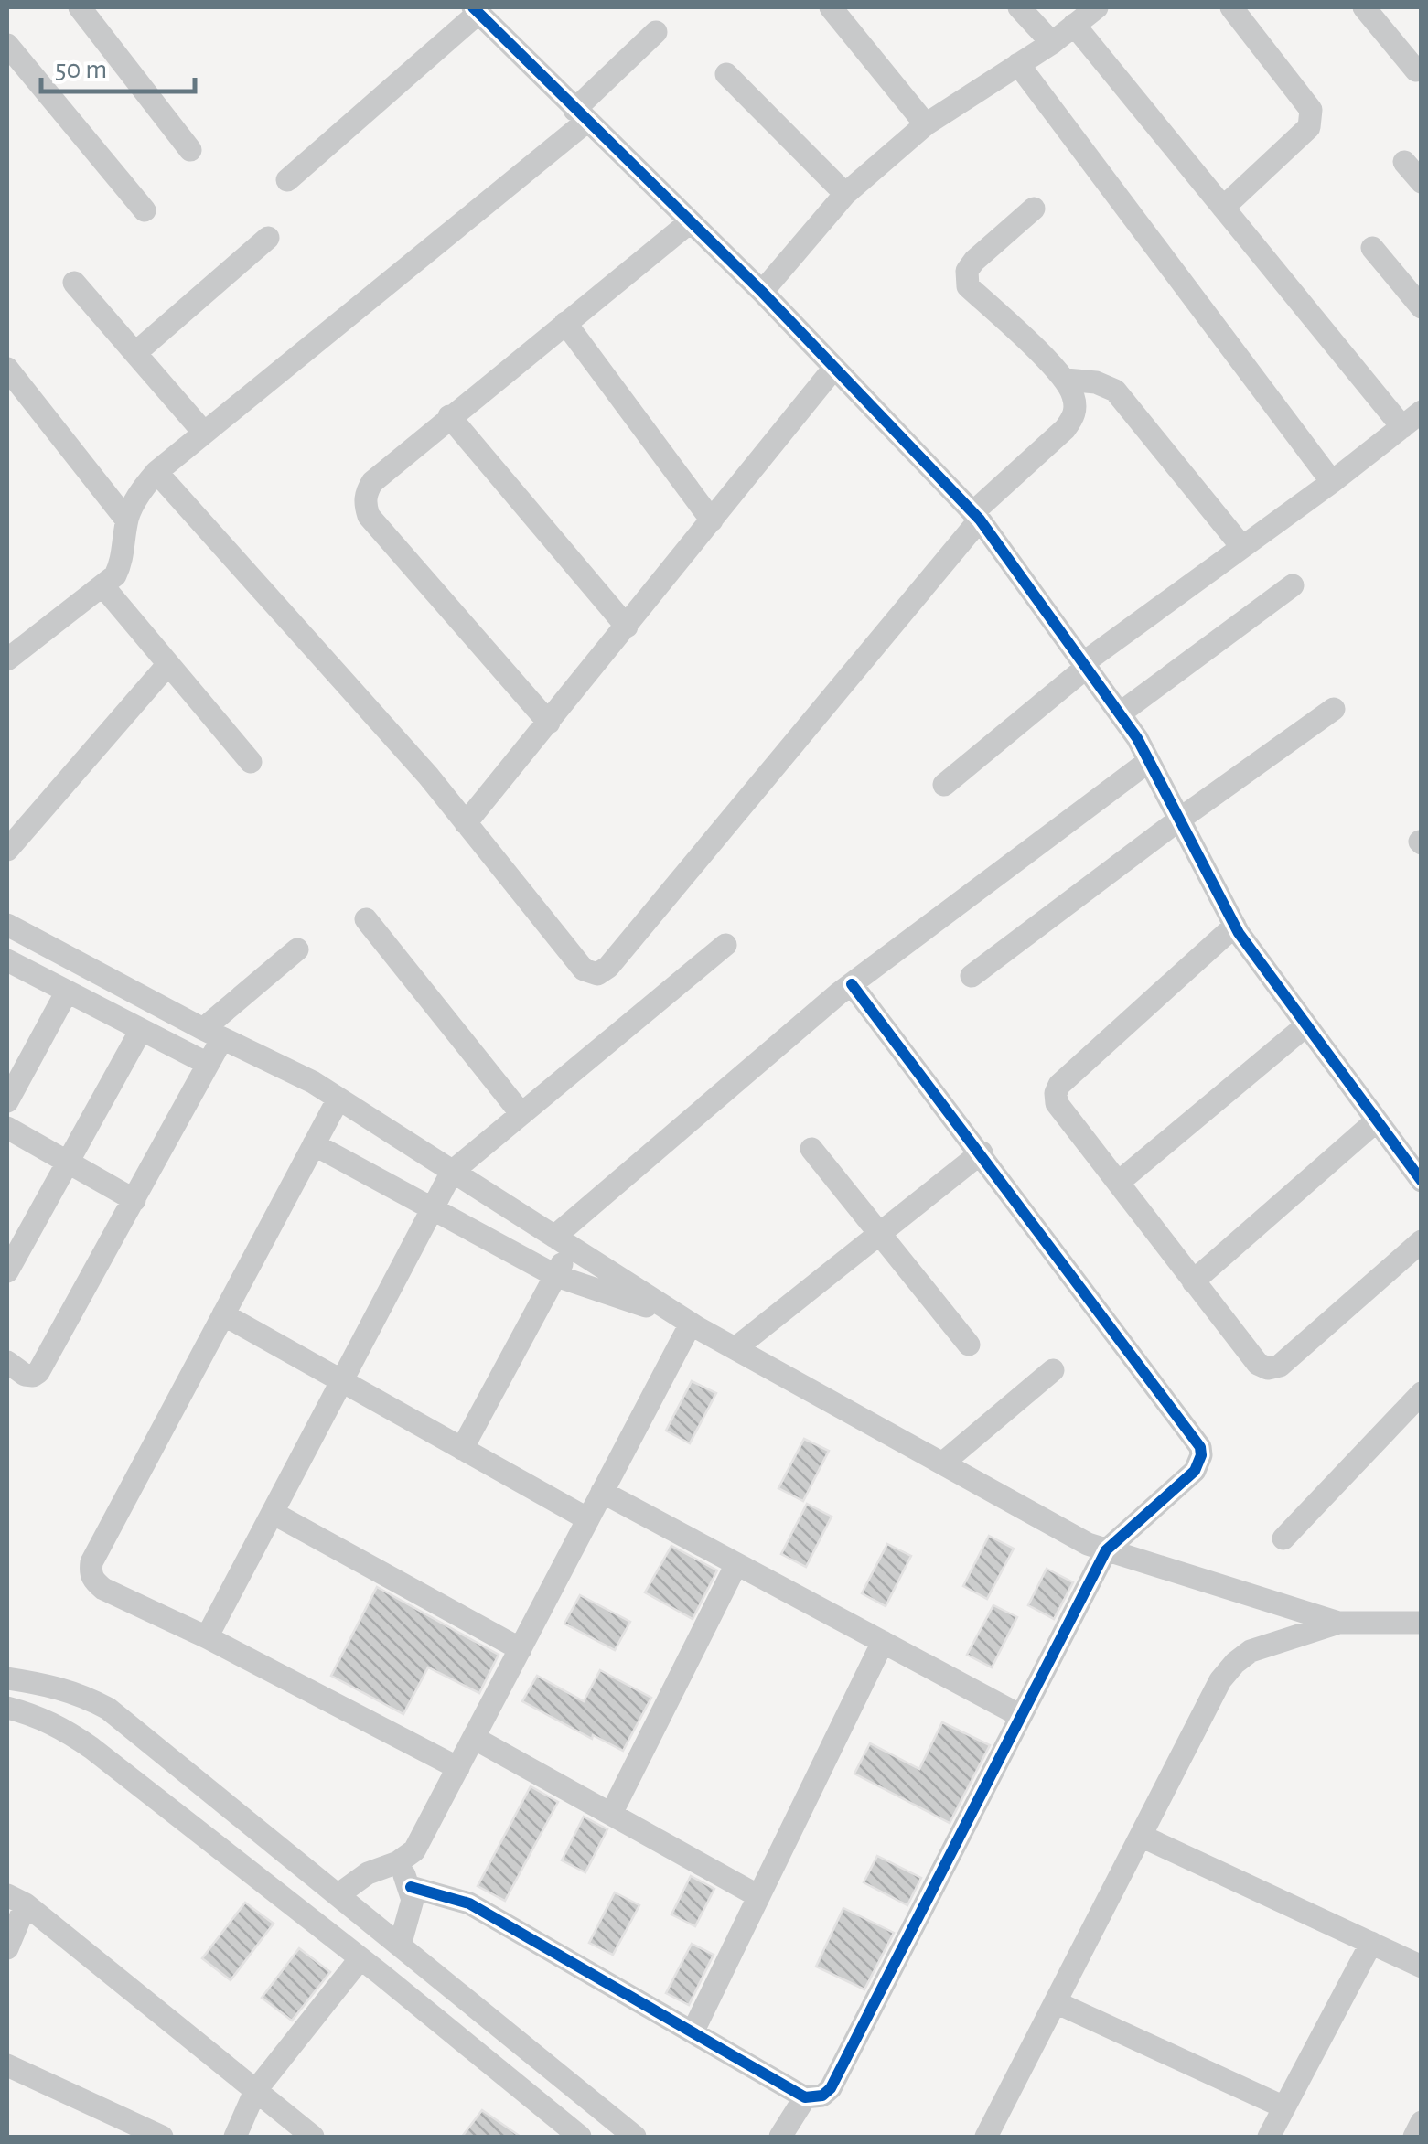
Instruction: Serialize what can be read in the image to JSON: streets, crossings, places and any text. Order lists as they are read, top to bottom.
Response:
{
  "scale_bar": "50 m"
}
